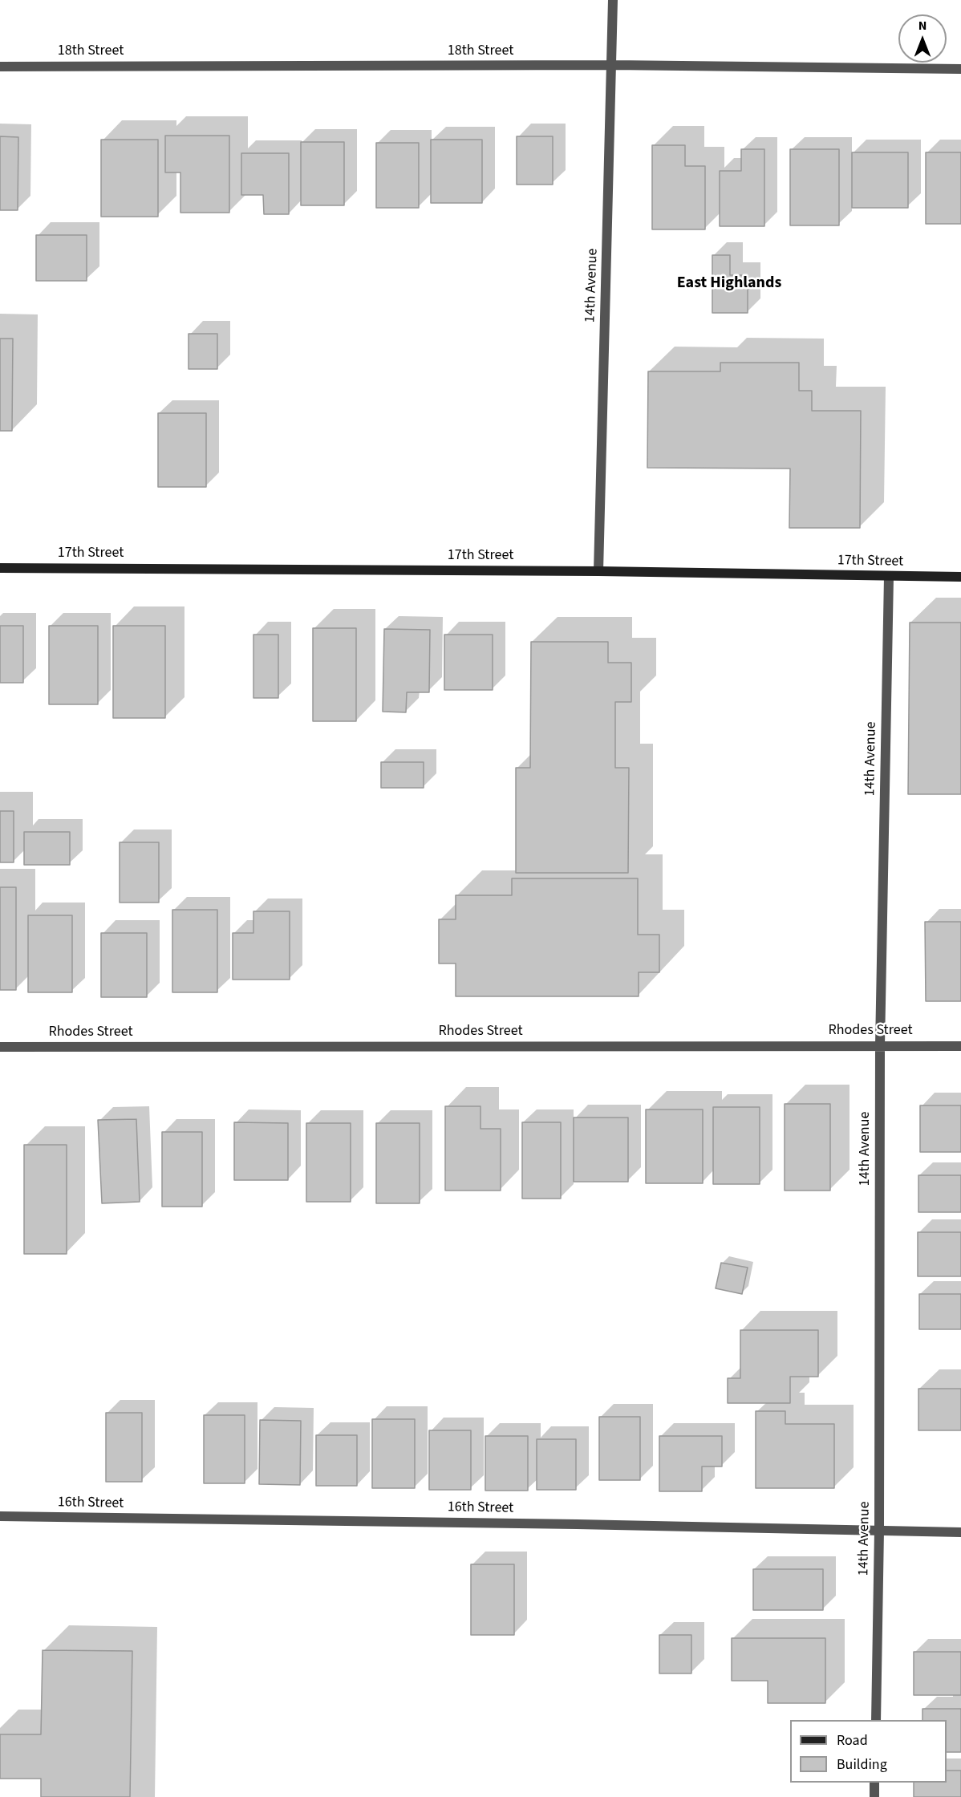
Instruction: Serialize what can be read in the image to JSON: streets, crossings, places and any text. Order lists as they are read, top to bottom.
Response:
{
  "streets": {
    "street": [
      "18th Street",
      "14th Avenue",
      "17th Street",
      "Rhodes Street",
      "16th Street"
    ]
  },
  "crossings": [
    ["18th Street", "14th Avenue"],
    ["14th Avenue", "17th Street"],
    ["14th Avenue", "Rhodes Street"],
    ["14th Avenue", "16th Street"]
  ],
  "districts": ["East Highlands"],
  "legend": ["Road", "Building"],
  "north": "top"
}
